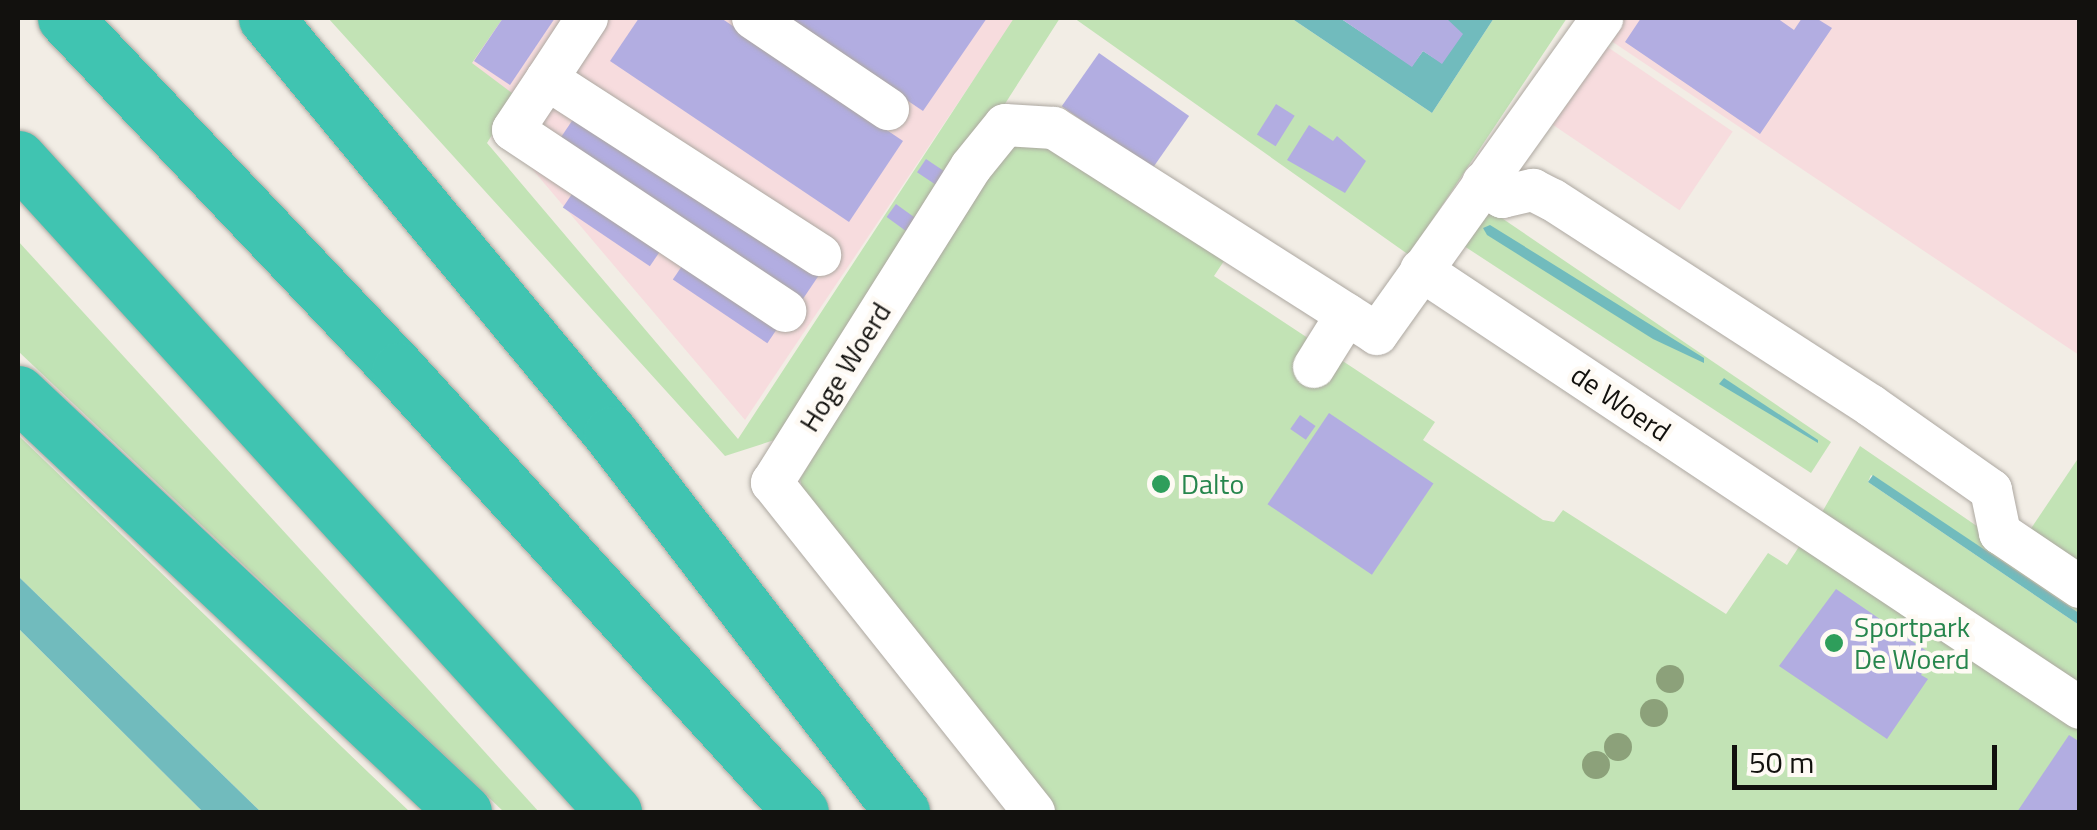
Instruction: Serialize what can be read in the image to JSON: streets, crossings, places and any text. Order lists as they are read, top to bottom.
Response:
{
  "streets": {
    "street": ["Hoge Woerd", "de Woerd"]
  },
  "places": ["Dalto", "Sportpark De Woerd"],
  "scale_bar": "50 m"
}
